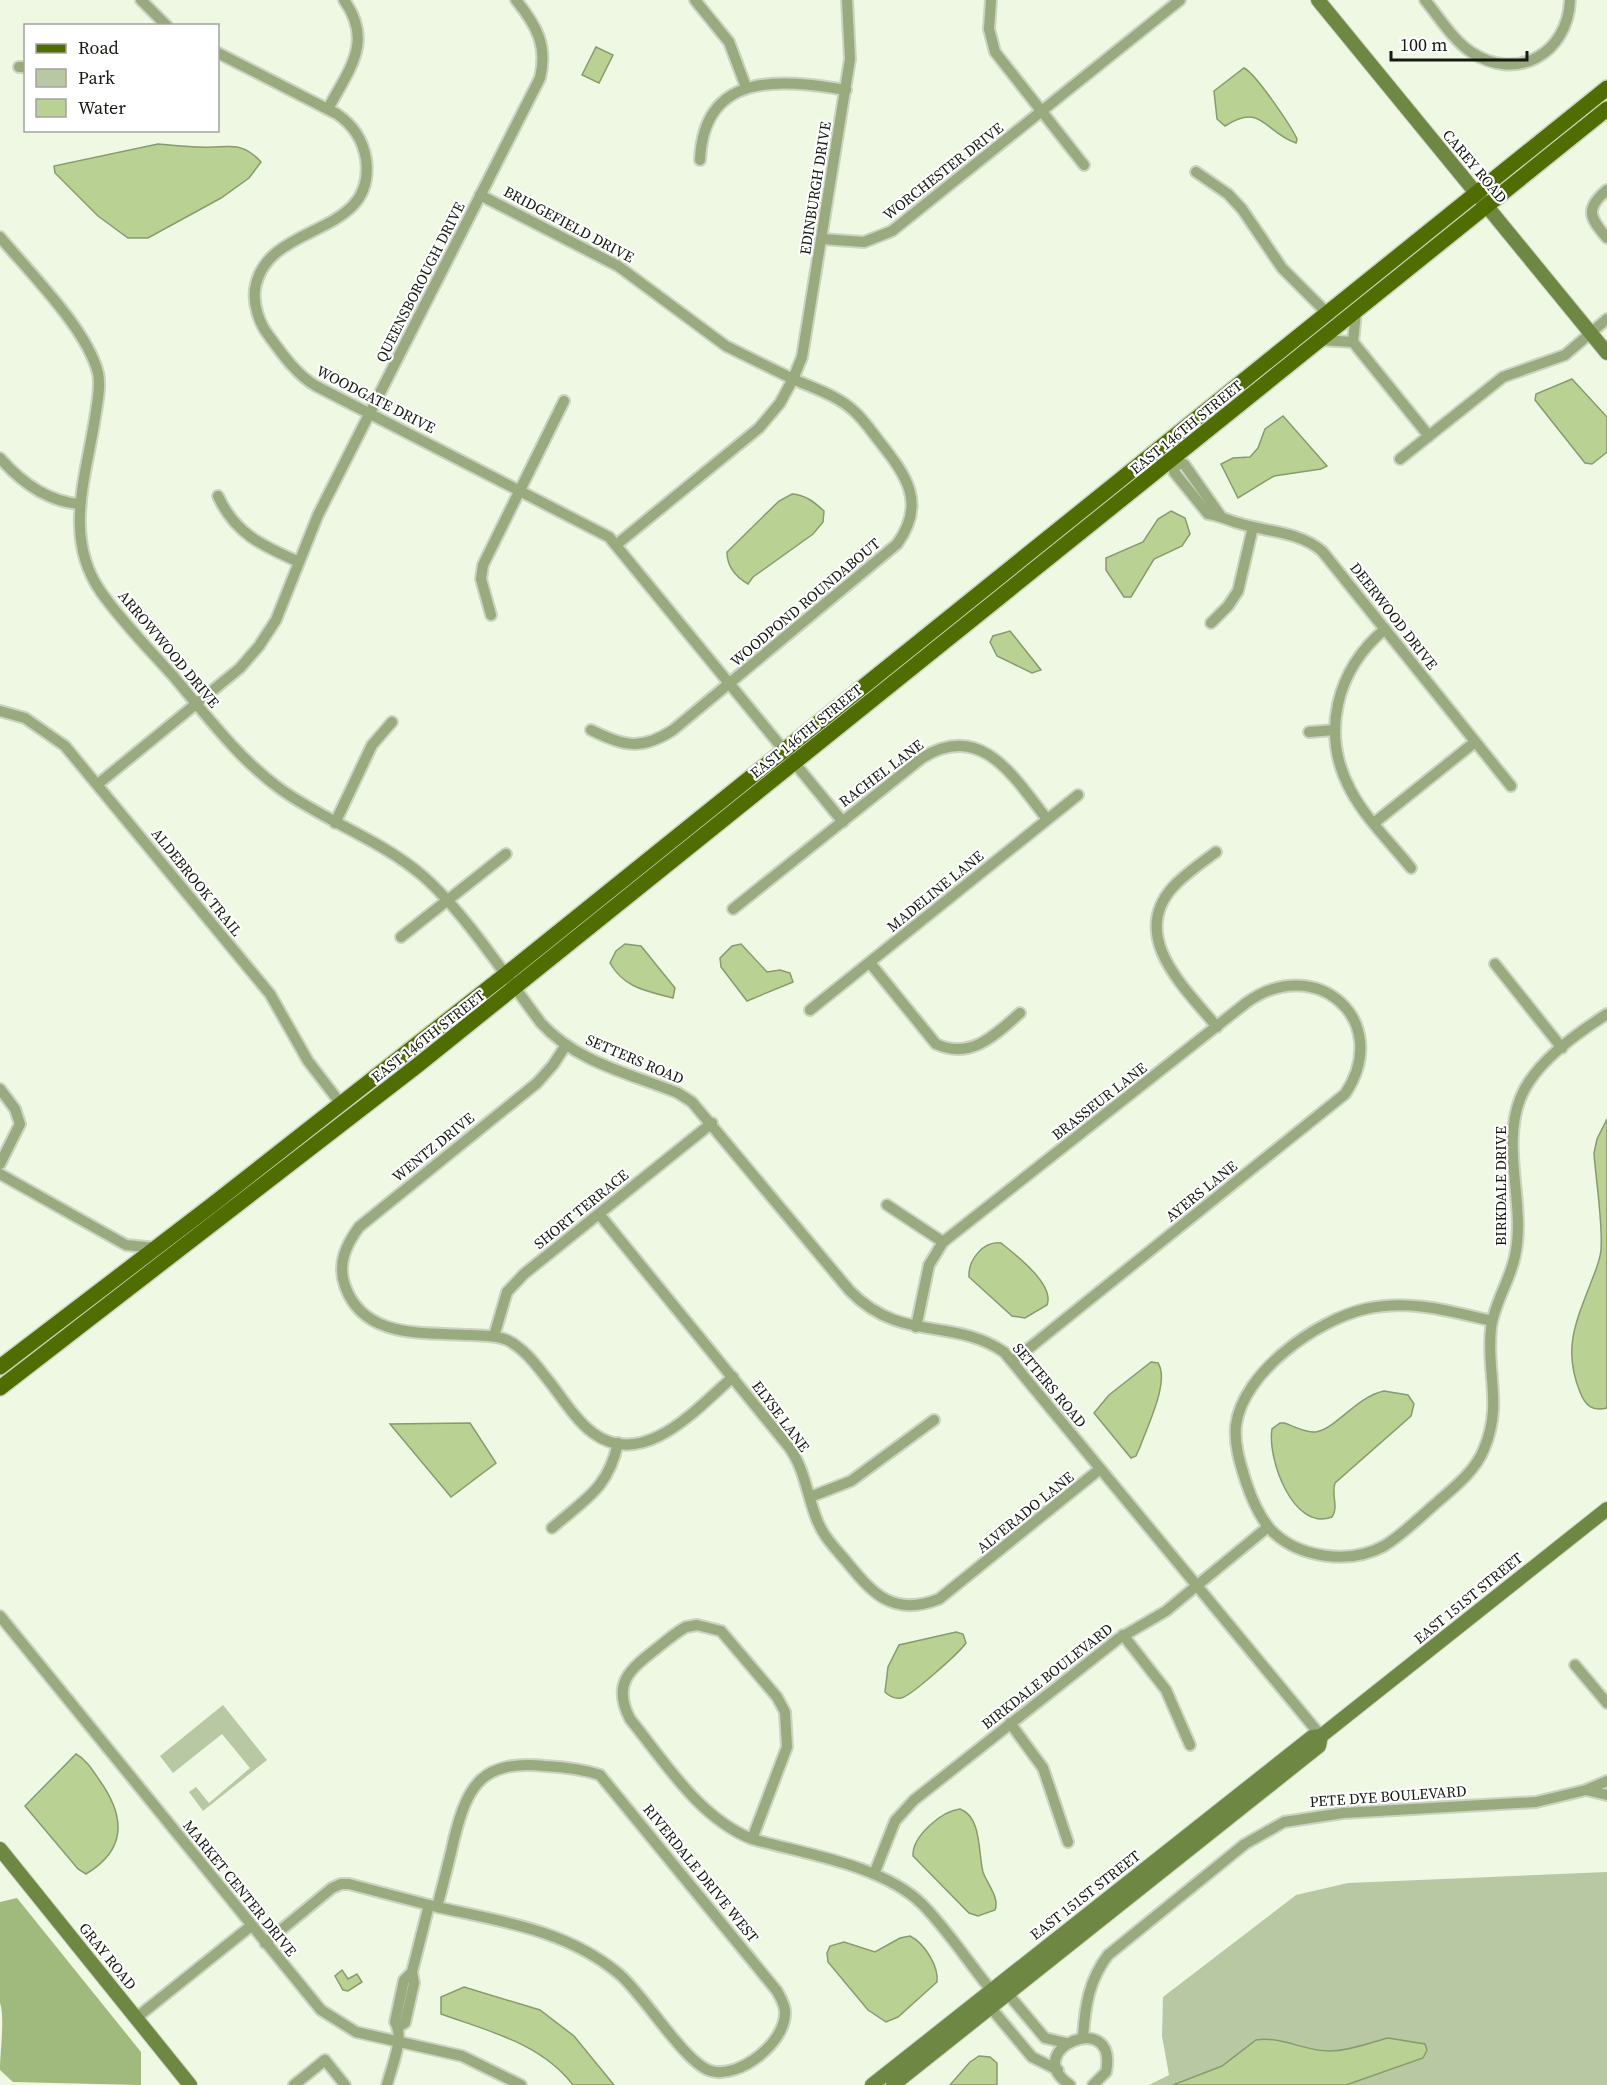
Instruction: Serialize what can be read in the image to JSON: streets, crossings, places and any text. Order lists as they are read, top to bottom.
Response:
{
  "streets": {
    "main road": ["EAST 146TH STREET"],
    "street": [
      "CAREY ROAD",
      "WORCHESTER DRIVE",
      "EDINBURGH DRIVE",
      "BRIDGEFIELD DRIVE",
      "QUEENSBOROUGH DRIVE",
      "WOODGATE DRIVE",
      "WOODPOND ROUNDABOUT",
      "DEERWOOD DRIVE",
      "ARROWWOOD DRIVE",
      "RACHEL LANE",
      "ALDEBROOK TRAIL",
      "MADELINE LANE",
      "SETTERS ROAD",
      "BRASSEUR LANE",
      "WENTZ DRIVE",
      "BIRKDALE DRIVE",
      "AYERS LANE",
      "SHORT TERRACE",
      "ELYSE LANE",
      "ALVERADO LANE",
      "EAST 151ST STREET",
      "BIRKDALE BOULEVARD",
      "PETE DYE BOULEVARD",
      "RIVERDALE DRIVE WEST",
      "MARKET CENTER DRIVE",
      "GRAY ROAD"
    ]
  },
  "crossings": [
    ["CAREY ROAD", "EAST 146TH STREET"],
    ["WORCHESTER DRIVE", "EDINBURGH DRIVE"],
    ["EDINBURGH DRIVE", "BRIDGEFIELD DRIVE"],
    ["EDINBURGH DRIVE", "WOODPOND ROUNDABOUT"],
    ["BRIDGEFIELD DRIVE", "QUEENSBOROUGH DRIVE"],
    ["BRIDGEFIELD DRIVE", "WOODPOND ROUNDABOUT"],
    ["QUEENSBOROUGH DRIVE", "WOODGATE DRIVE"],
    ["QUEENSBOROUGH DRIVE", "ARROWWOOD DRIVE"],
    ["QUEENSBOROUGH DRIVE", "ALDEBROOK TRAIL"],
    ["WOODGATE DRIVE", "EAST 146TH STREET"],
    ["WOODGATE DRIVE", "WOODPOND ROUNDABOUT"],
    ["WOODGATE DRIVE", "RACHEL LANE"],
    ["EAST 146TH STREET", "DEERWOOD DRIVE"],
    ["EAST 146TH STREET", "ARROWWOOD DRIVE"],
    ["EAST 146TH STREET", "ALDEBROOK TRAIL"],
    ["EAST 146TH STREET", "SETTERS ROAD"],
    ["ARROWWOOD DRIVE", "SETTERS ROAD"],
    ["RACHEL LANE", "MADELINE LANE"],
    ["SETTERS ROAD", "BRASSEUR LANE"],
    ["SETTERS ROAD", "WENTZ DRIVE"],
    ["SETTERS ROAD", "AYERS LANE"],
    ["SETTERS ROAD", "SHORT TERRACE"],
    ["SETTERS ROAD", "ALVERADO LANE"],
    ["SETTERS ROAD", "EAST 151ST STREET"],
    ["SETTERS ROAD", "BIRKDALE BOULEVARD"],
    ["BRASSEUR LANE", "AYERS LANE"],
    ["WENTZ DRIVE", "SHORT TERRACE"],
    ["BIRKDALE DRIVE", "BIRKDALE BOULEVARD"],
    ["SHORT TERRACE", "ELYSE LANE"],
    ["ELYSE LANE", "ALVERADO LANE"]
  ],
  "legend": ["Road", "Park", "Water"],
  "scale_bar": "100 m"
}
